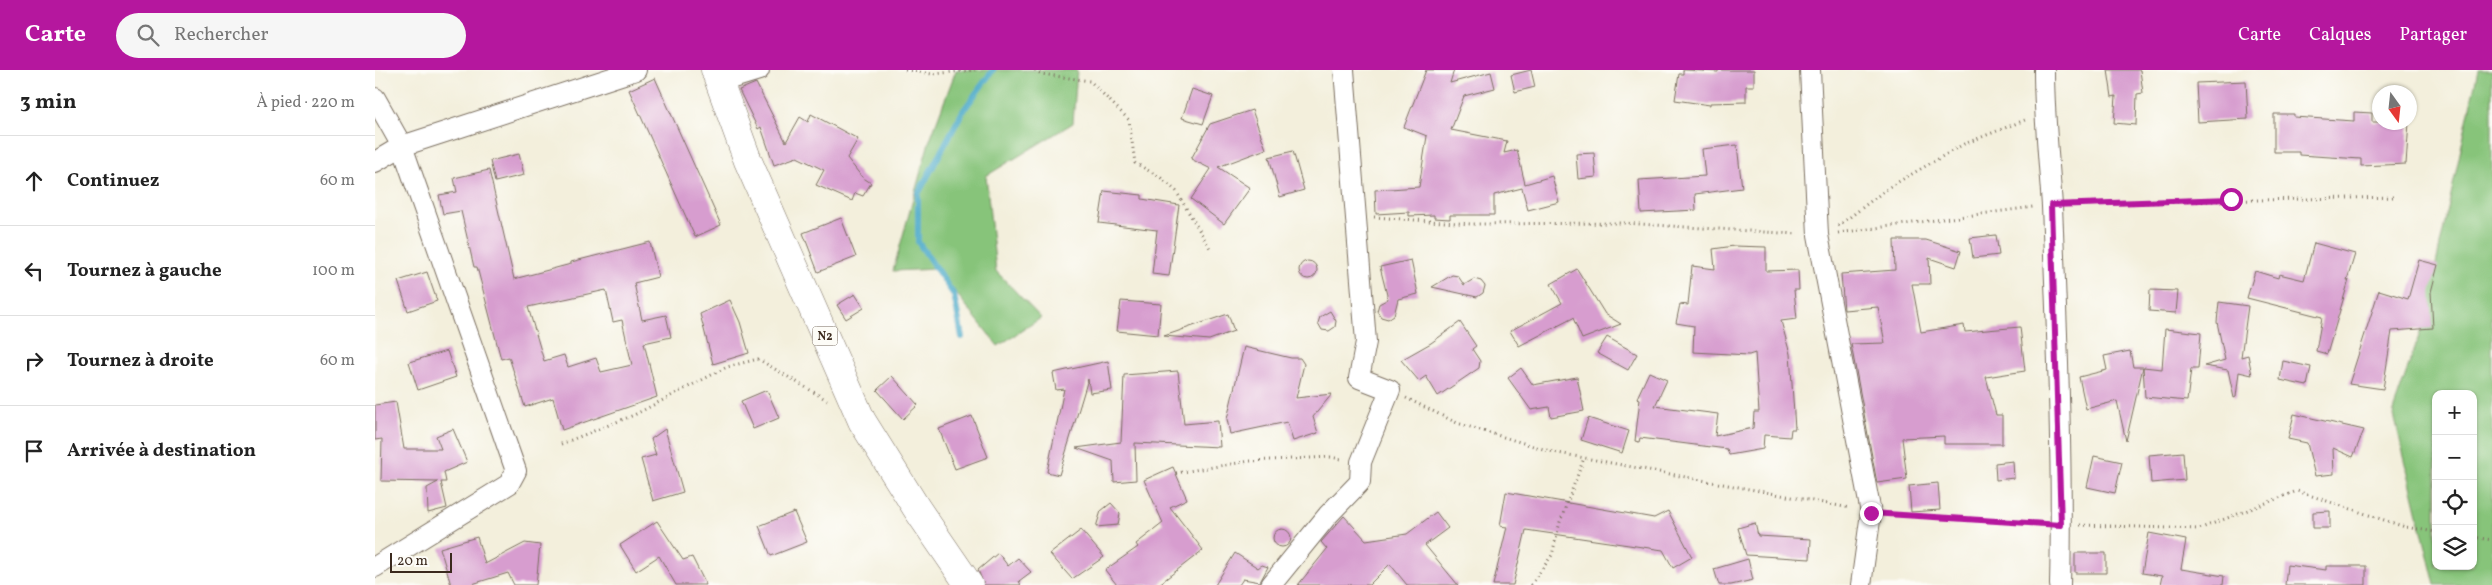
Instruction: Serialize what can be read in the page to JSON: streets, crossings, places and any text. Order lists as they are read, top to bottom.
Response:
{
  "streets": {
    "highway": ["N2"]
  },
  "scale_bar": "20 m",
  "north": "bottom",
  "page": {
    "header": "Carte",
    "search": "Rechercher",
    "nav": ["Carte", "Calques", "Partager"],
    "heading": ["3 min", "À pied · 220 m"],
    "list": [
      ["Continuez", "60 m"],
      ["Tournez à gauche", "100 m"],
      ["Tournez à droite", "60 m"],
      "Arrivée à destination"
    ],
    "map_buttons": ["+", "−"],
    "scale": "20 m"
  }
}
